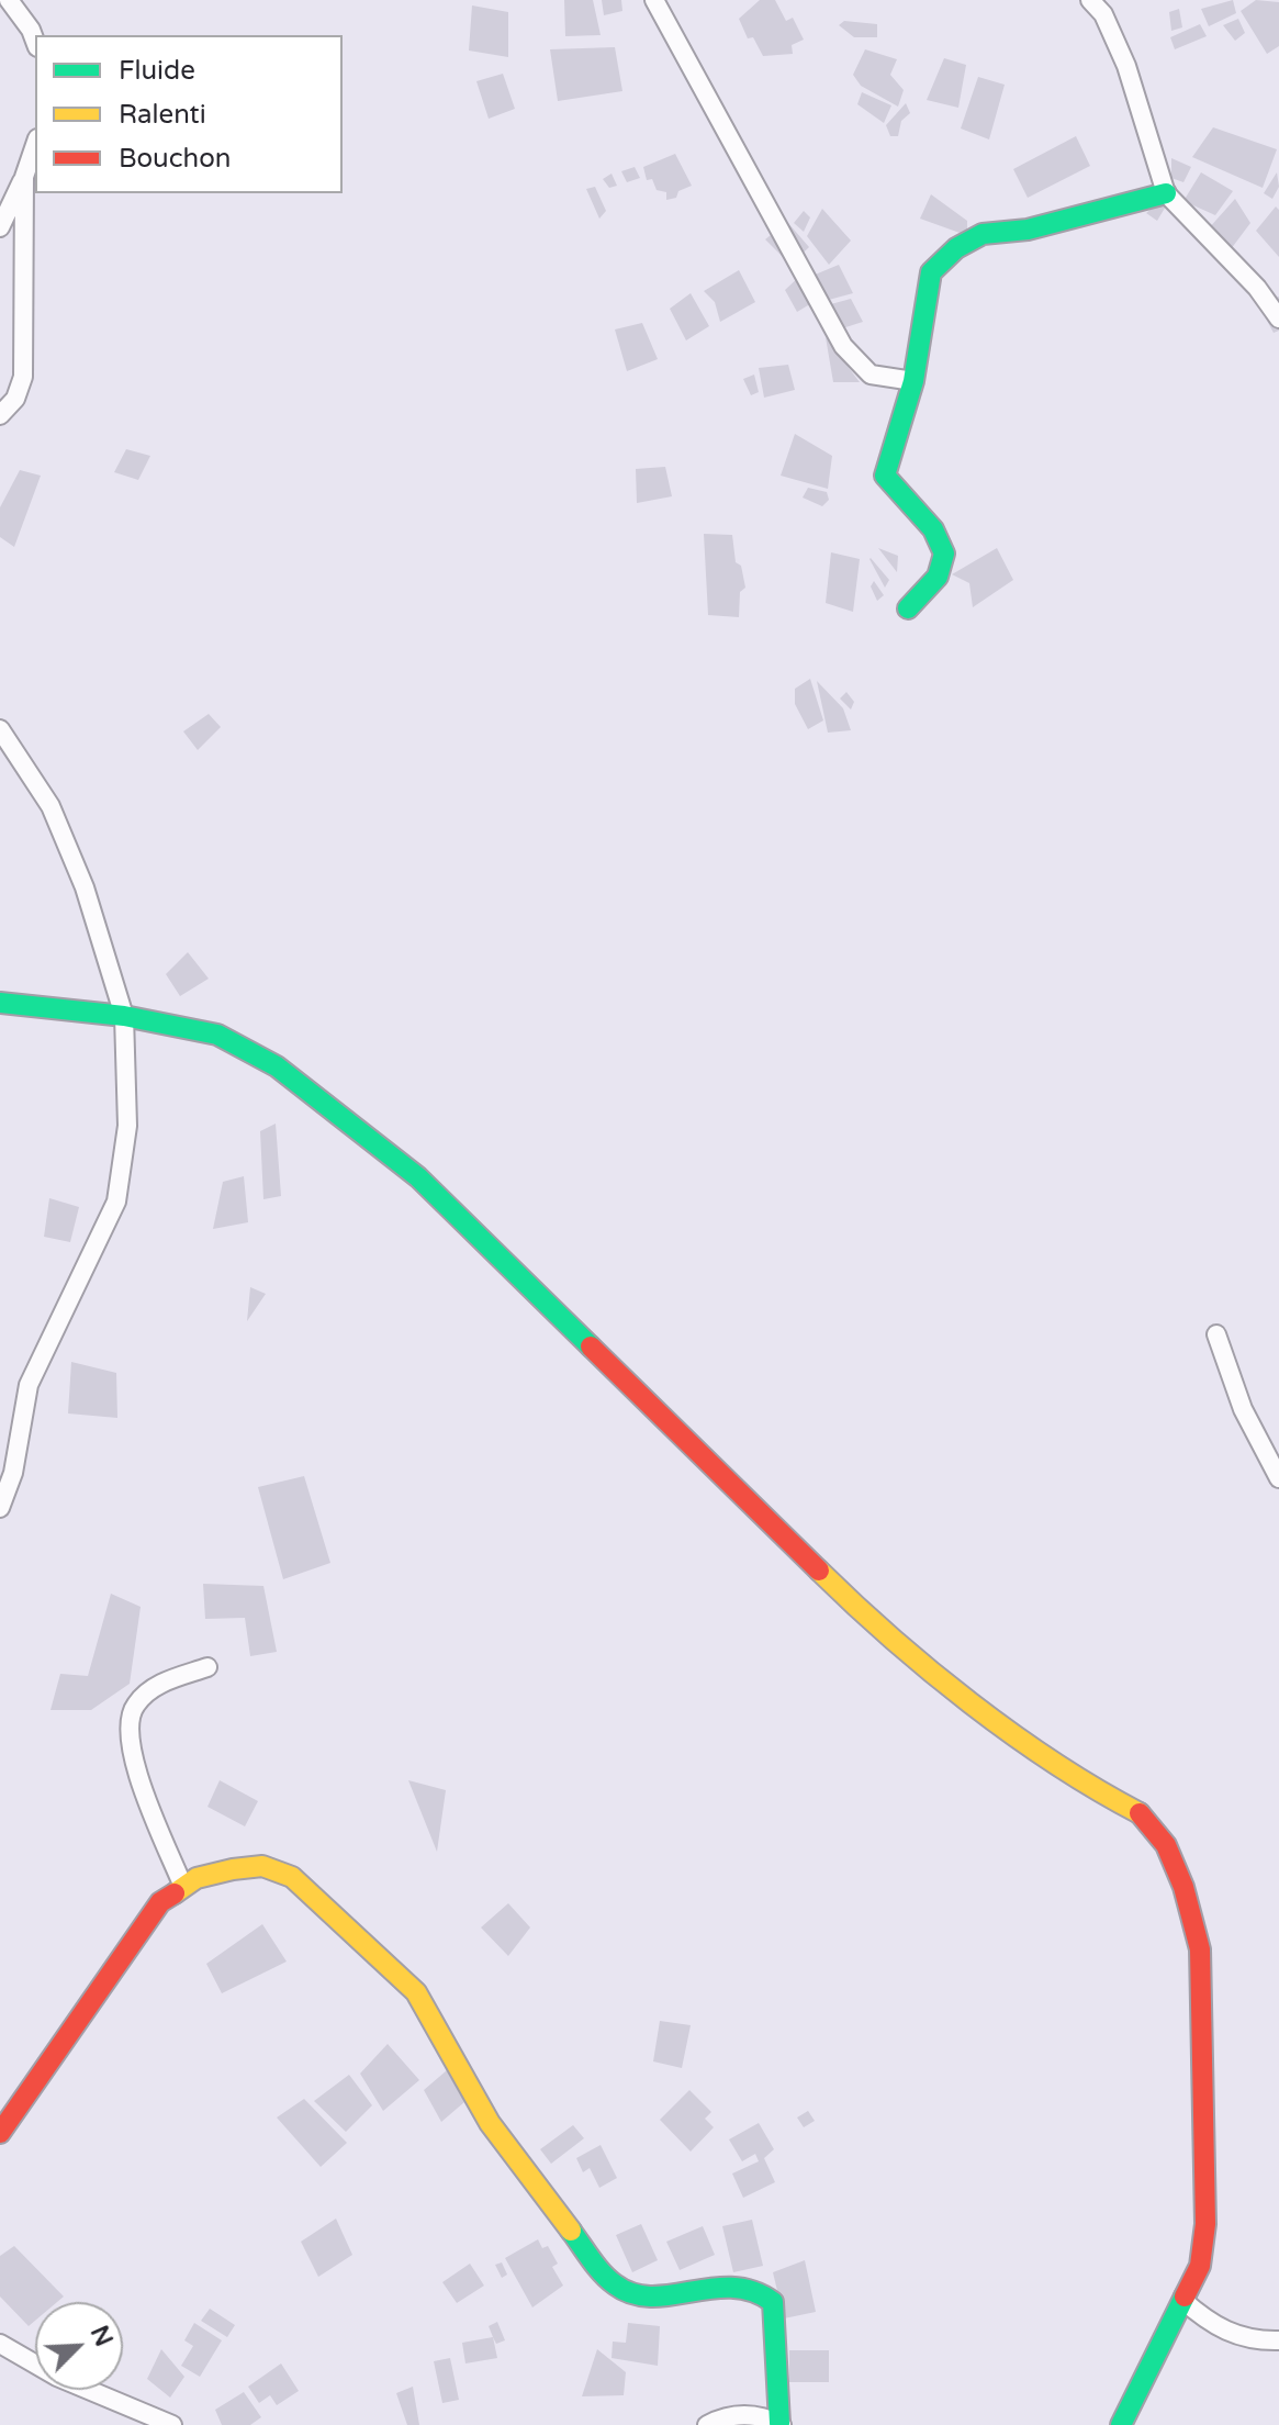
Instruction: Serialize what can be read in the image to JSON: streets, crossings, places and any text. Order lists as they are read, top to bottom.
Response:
{
  "legend": ["Fluide", "Ralenti", "Bouchon"],
  "north": "top right"
}
